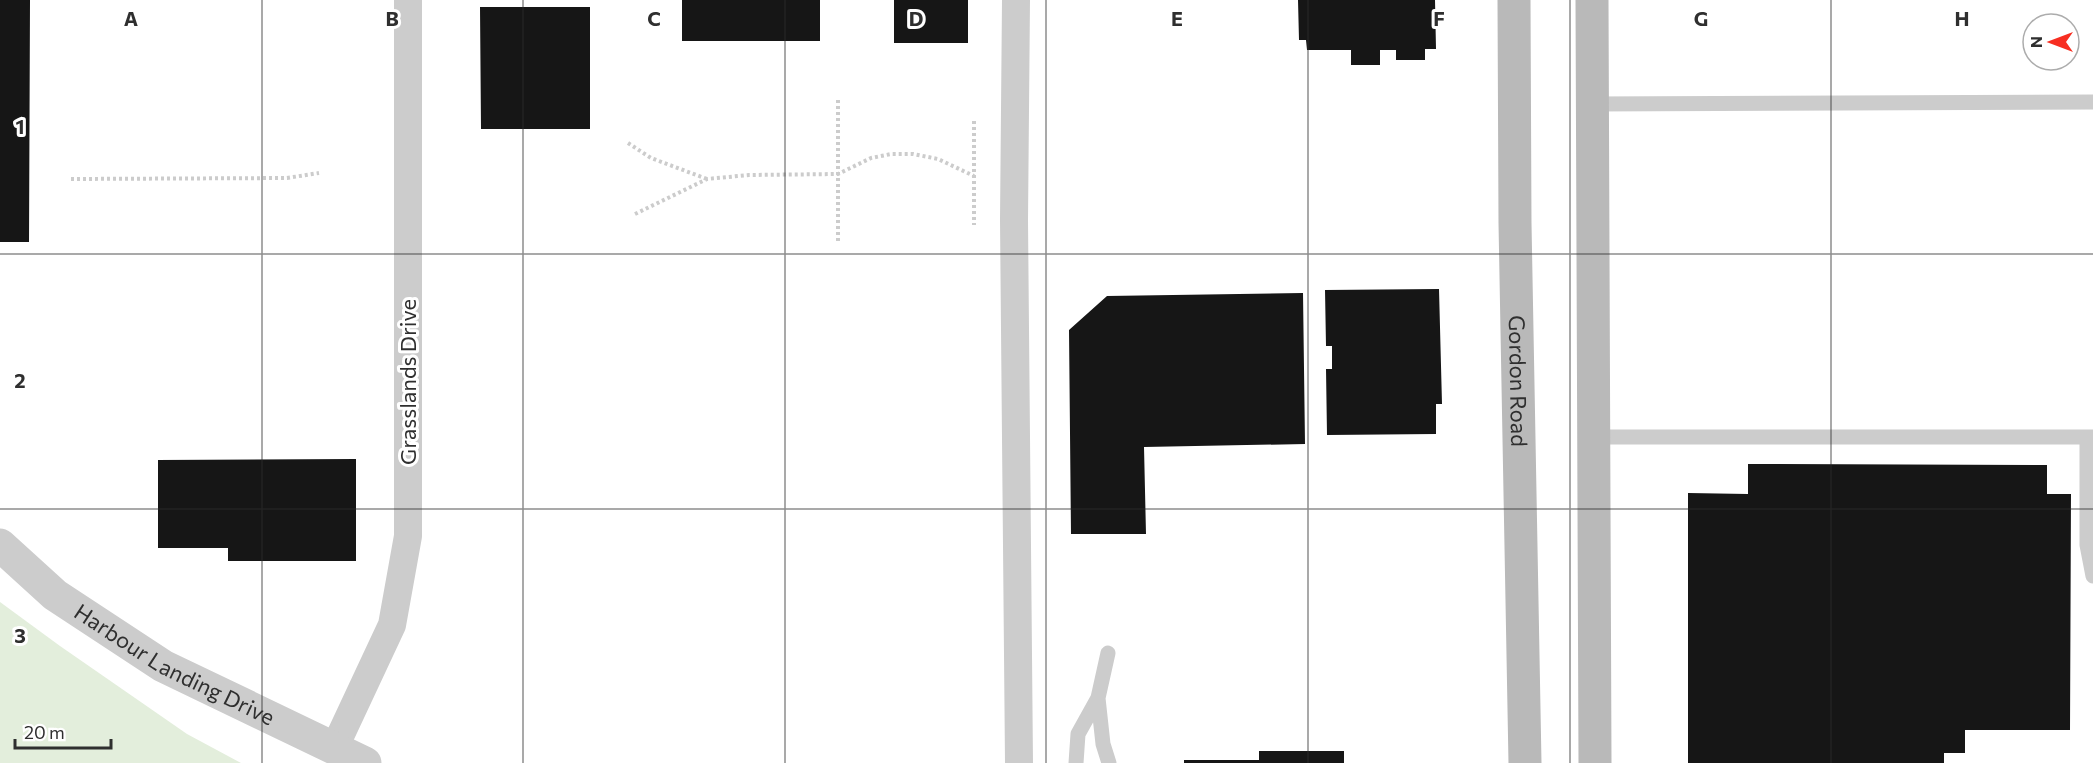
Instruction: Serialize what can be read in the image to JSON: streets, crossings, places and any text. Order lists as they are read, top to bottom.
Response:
{
  "streets": {
    "main road": ["Gordon Road"],
    "street": ["Grasslands Drive", "Harbour Landing Drive"]
  },
  "crossings": [
    ["Grasslands Drive", "Harbour Landing Drive"]
  ],
  "scale_bar": "20 m",
  "north": "left",
  "grid": {
    "columns": [
      "A",
      "B",
      "C",
      "D",
      "E",
      "F",
      "G",
      "H"
    ],
    "rows": ["1", "2", "3"]
  }
}
